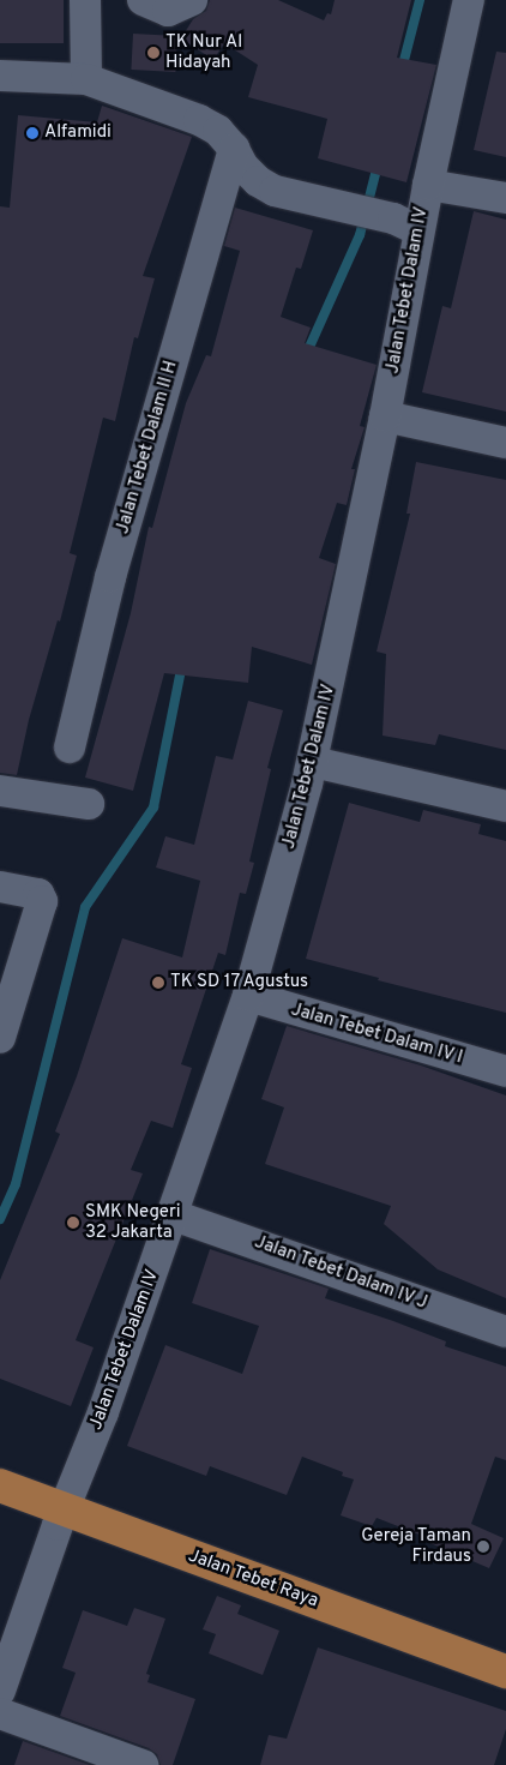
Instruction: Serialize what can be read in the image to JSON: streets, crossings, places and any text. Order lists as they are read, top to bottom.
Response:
{
  "streets": {
    "main road": ["Jalan Tebet Raya"],
    "street": [
      "Jalan Tebet Dalam IV",
      "Jalan Tebet Dalam II H",
      "Jalan Tebet Dalam IV I",
      "Jalan Tebet Dalam IV J"
    ]
  },
  "crossings": [
    ["Jalan Tebet Dalam IV", "Jalan Tebet Dalam IV I"],
    ["Jalan Tebet Dalam IV", "Jalan Tebet Dalam IV J"],
    ["Jalan Tebet Dalam IV", "Jalan Tebet Raya"]
  ],
  "places": [
    "TK Nur Al Hidayah",
    "Alfamidi",
    "TK SD 17 Agustus",
    "SMK Negeri 32 Jakarta",
    "Gereja Taman Firdaus"
  ]
}
